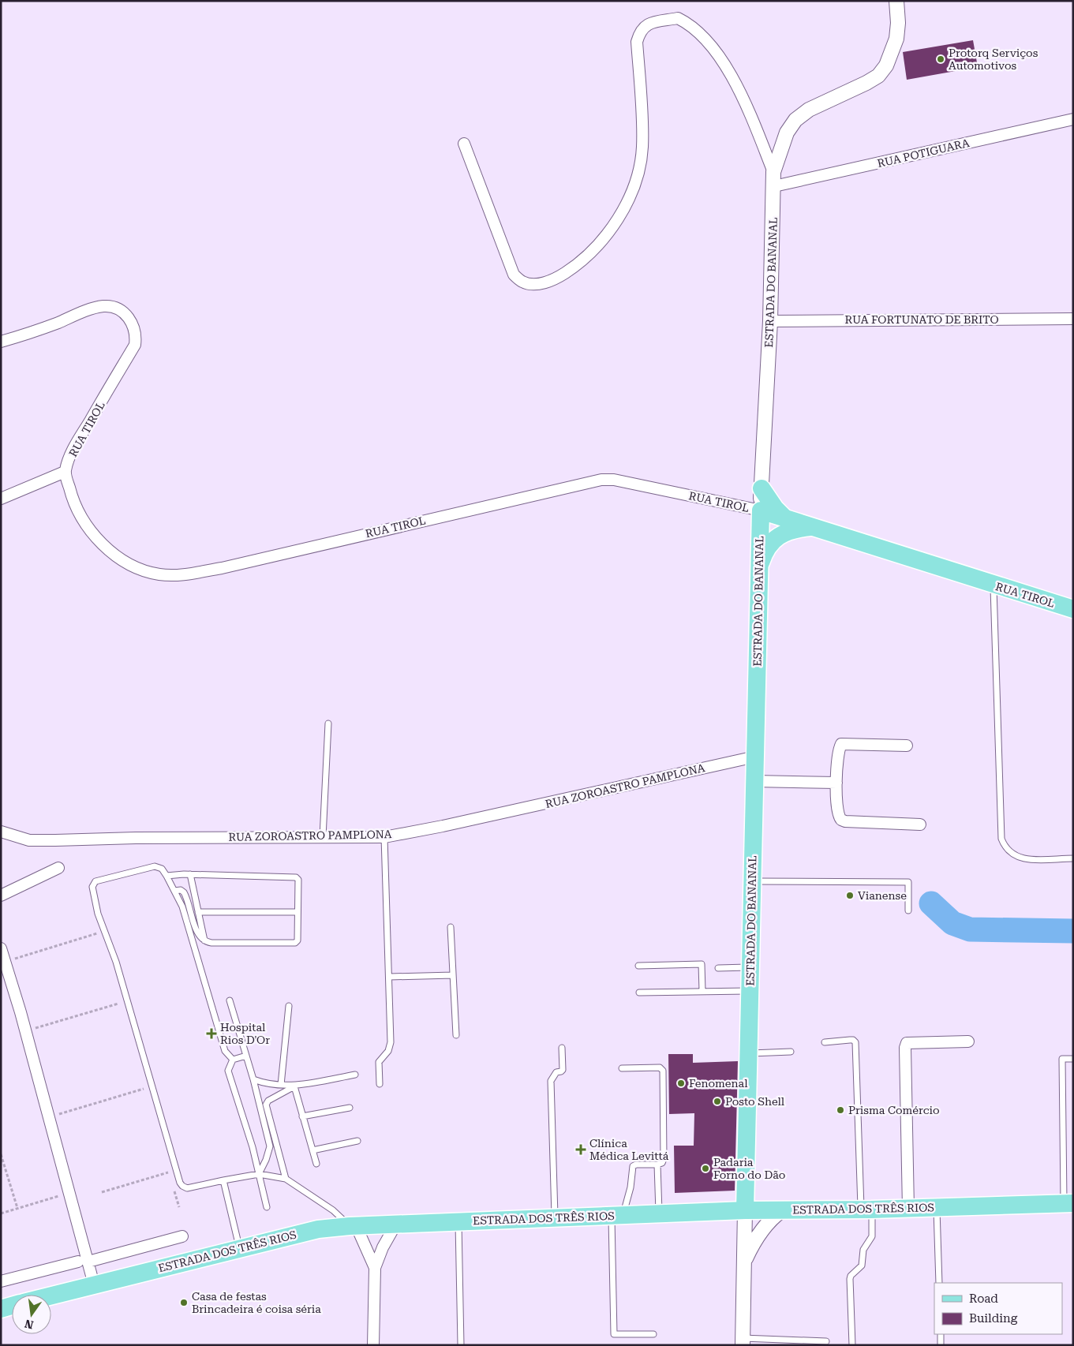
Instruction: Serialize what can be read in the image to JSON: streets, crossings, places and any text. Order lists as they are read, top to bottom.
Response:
{
  "streets": {
    "main road": ["ESTRADA DO BANANAL", "RUA TIROL", "ESTRADA DOS TRÊS RIOS"],
    "street": ["RUA POTIGUARA", "RUA FORTUNATO DE BRITO", "RUA ZOROASTRO PAMPLONA"]
  },
  "crossings": [
    ["RUA POTIGUARA", "ESTRADA DO BANANAL"],
    ["ESTRADA DO BANANAL", "RUA FORTUNATO DE BRITO"],
    ["ESTRADA DO BANANAL", "RUA TIROL"],
    ["ESTRADA DO BANANAL", "RUA ZOROASTRO PAMPLONA"],
    ["ESTRADA DO BANANAL", "ESTRADA DOS TRÊS RIOS"]
  ],
  "places": {
    "other": [
      "Protorq Serviços Automotivos",
      "Vianense",
      "Fenomenal",
      "Posto Shell",
      "Prisma Comércio",
      "Padaria Forno do Dão",
      "Casa de festas Brincadeira é coisa séria"
    ],
    "health": ["Hospital Rios D'Or", "Clínica Médica Levittá"]
  },
  "legend": ["Road", "Building"],
  "north": "bottom"
}
